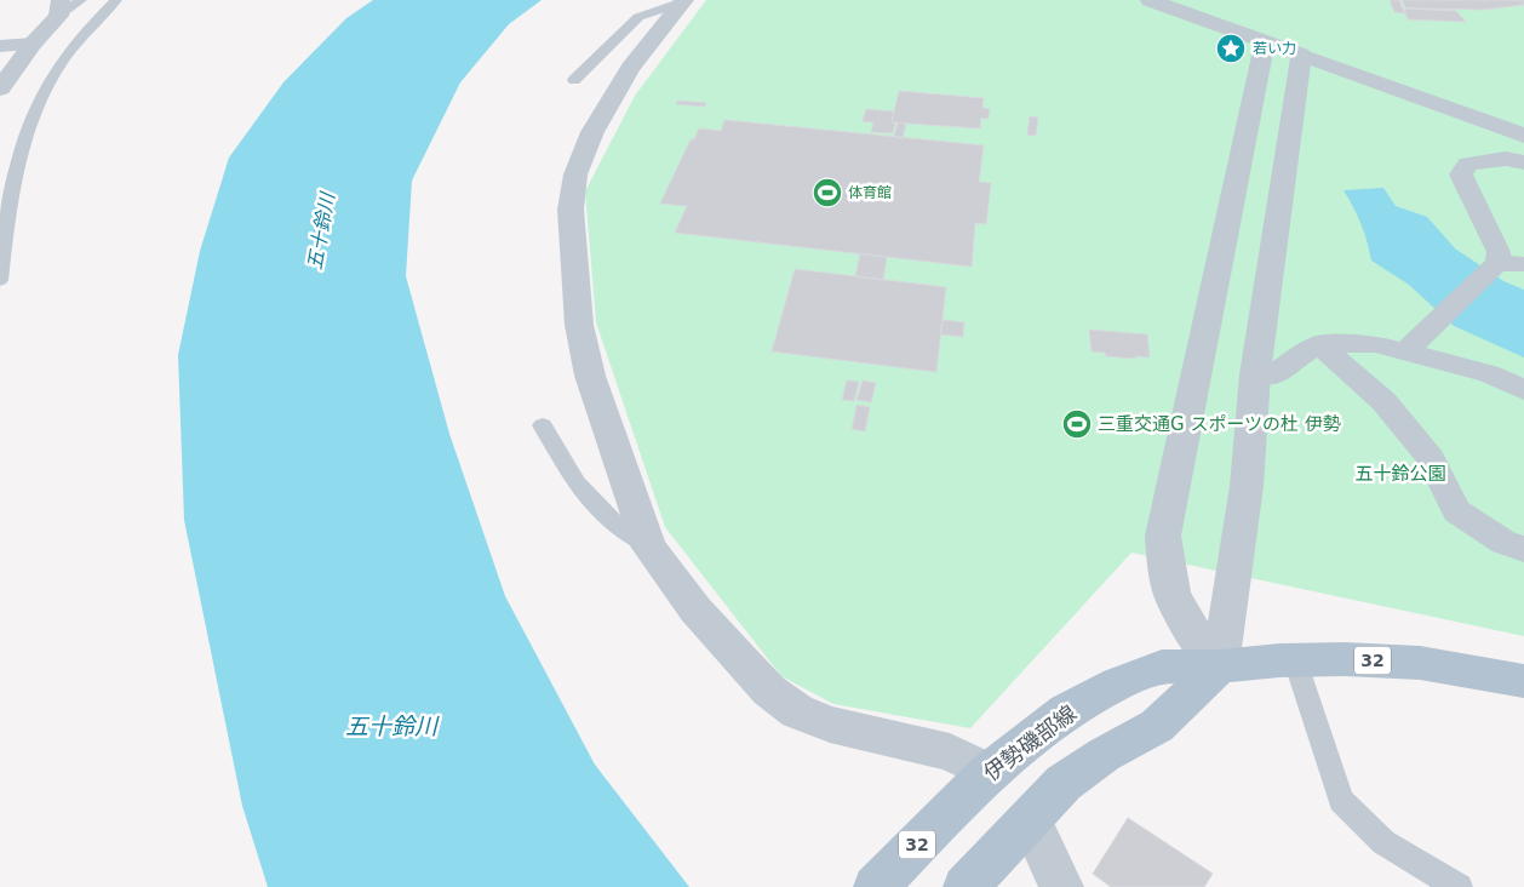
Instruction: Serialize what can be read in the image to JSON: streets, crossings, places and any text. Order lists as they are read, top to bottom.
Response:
{
  "streets": {
    "main road": ["32", "伊勢磯部線"]
  },
  "water": ["五十鈴川"],
  "parks": ["五十鈴公園"],
  "places": {
    "place": ["若い力"],
    "sports": ["体育館", "三重交通G スポーツの杜 伊勢"]
  }
}
